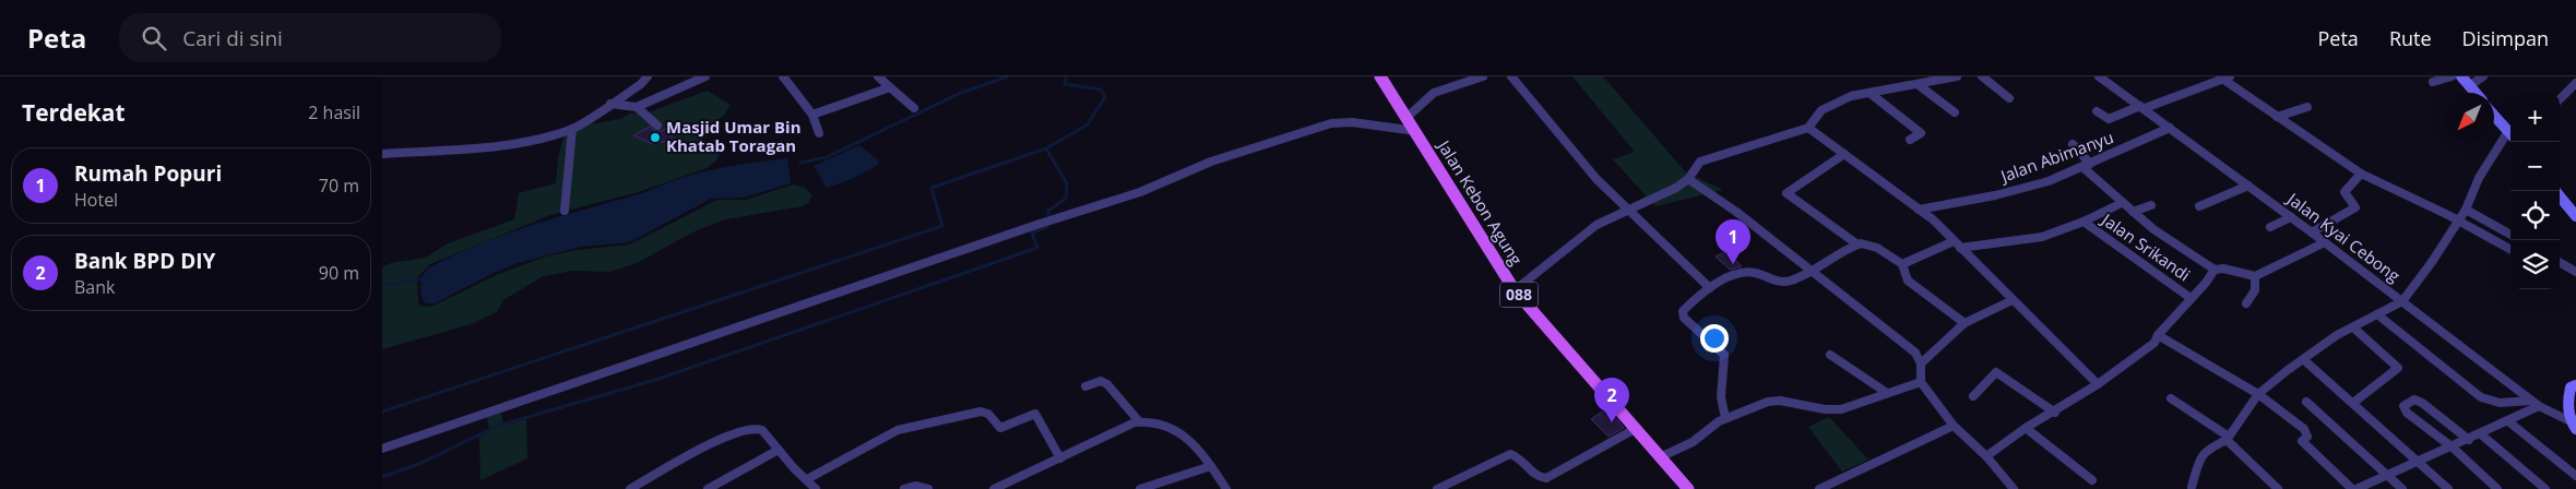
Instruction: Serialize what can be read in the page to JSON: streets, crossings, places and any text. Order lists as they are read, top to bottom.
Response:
{
  "streets": {
    "main road": ["Jalan Kebon Agung", "088"],
    "street": ["Jalan Abimanyu", "Jalan Kyai Cebong", "Jalan Srikandi"]
  },
  "crossings": [
    ["Jalan Abimanyu", "Jalan Kyai Cebong"]
  ],
  "places": ["Masjid Umar Bin Khatab Toragan"],
  "north": "bottom left",
  "page": {
    "header": "Peta",
    "search": "Cari di sini",
    "nav": ["Peta", "Rute", "Disimpan"],
    "heading": ["Terdekat", "2 hasil"],
    "map_buttons": ["+", "−"],
    "list": [
      {
        "mark": "1",
        "name": "Rumah Popuri",
        "note": "Hotel",
        "value": "70 m"
      },
      {
        "mark": "2",
        "name": "Bank BPD DIY",
        "note": "Bank",
        "value": "90 m"
      }
    ],
    "pins": ["1", "2"]
  }
}
